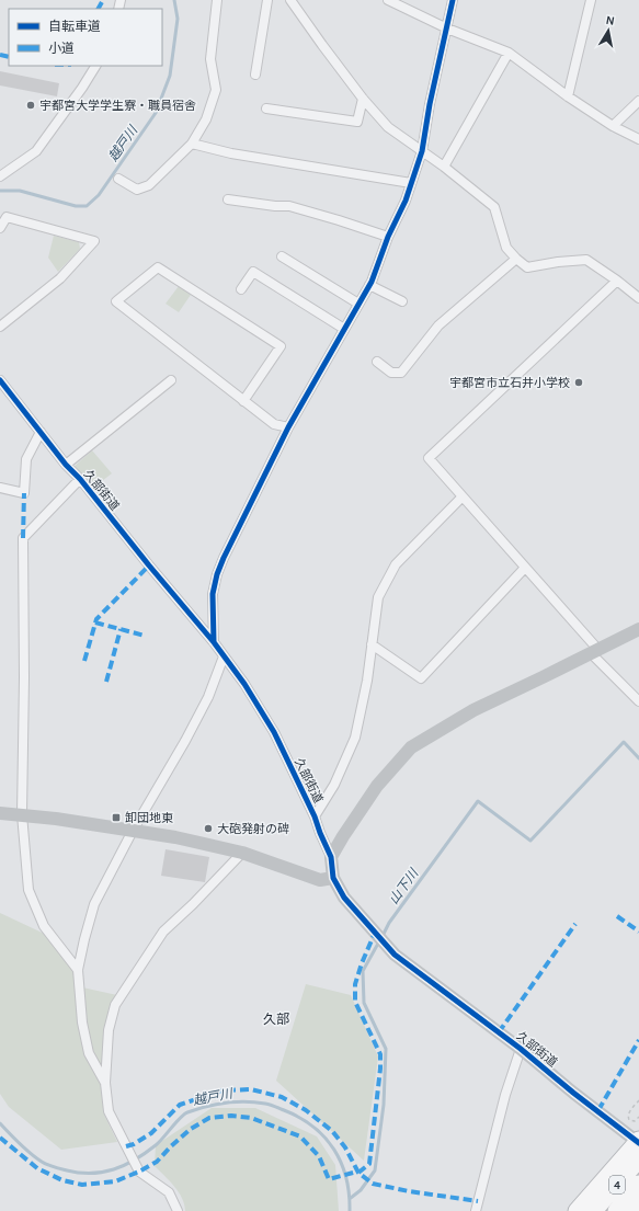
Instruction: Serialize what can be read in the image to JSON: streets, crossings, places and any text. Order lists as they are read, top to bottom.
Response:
{
  "streets": {
    "highway": ["4"],
    "street": ["久部街道"]
  },
  "districts": ["久部"],
  "water": ["越戸川", "山下川"],
  "places": {
    "other": ["宇都宮大学学生寮・職員宿舎", "宇都宮市立石井小学校", "大砲発射の碑"],
    "transit": ["卸団地東"]
  },
  "legend": ["自転車道", "小道"],
  "north": "top"
}
